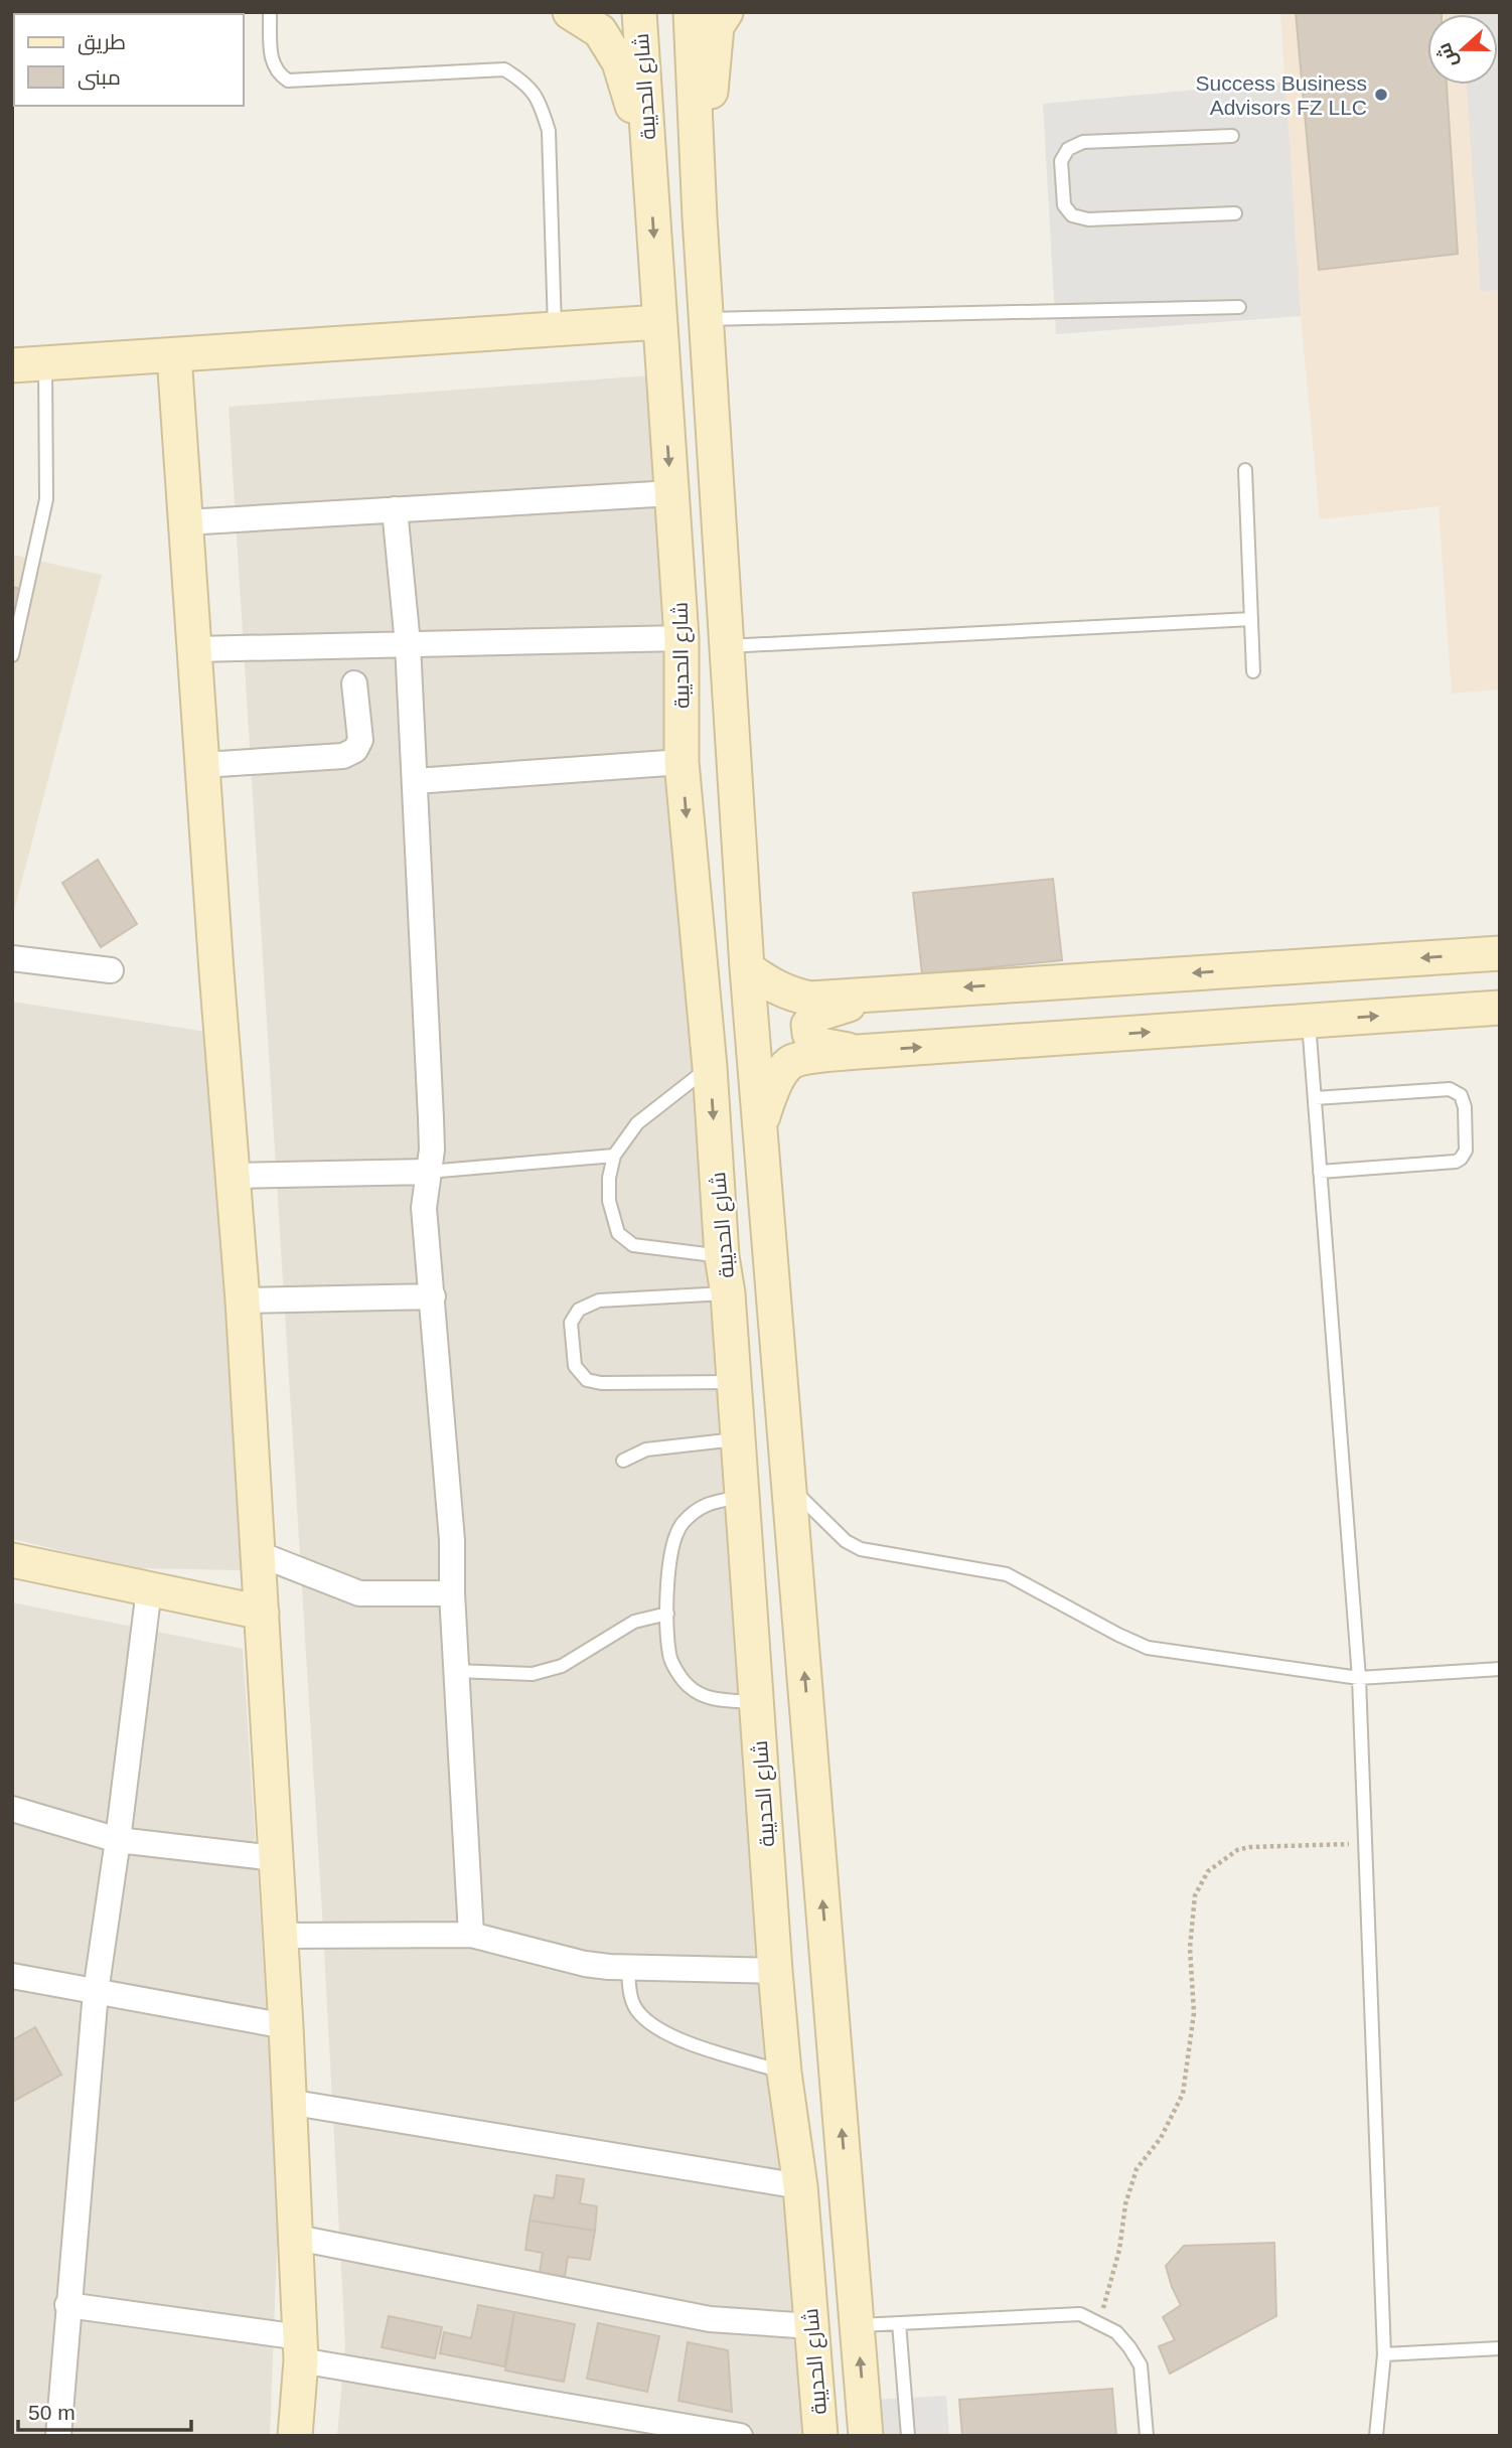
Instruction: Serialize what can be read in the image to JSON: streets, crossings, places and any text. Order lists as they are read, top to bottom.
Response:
{
  "streets": {
    "main road": ["شارع الحديبة"]
  },
  "places": ["Success Business Advisors FZ LLC"],
  "legend": ["طريق", "مبنى"],
  "scale_bar": "50 m",
  "north": "left"
}
